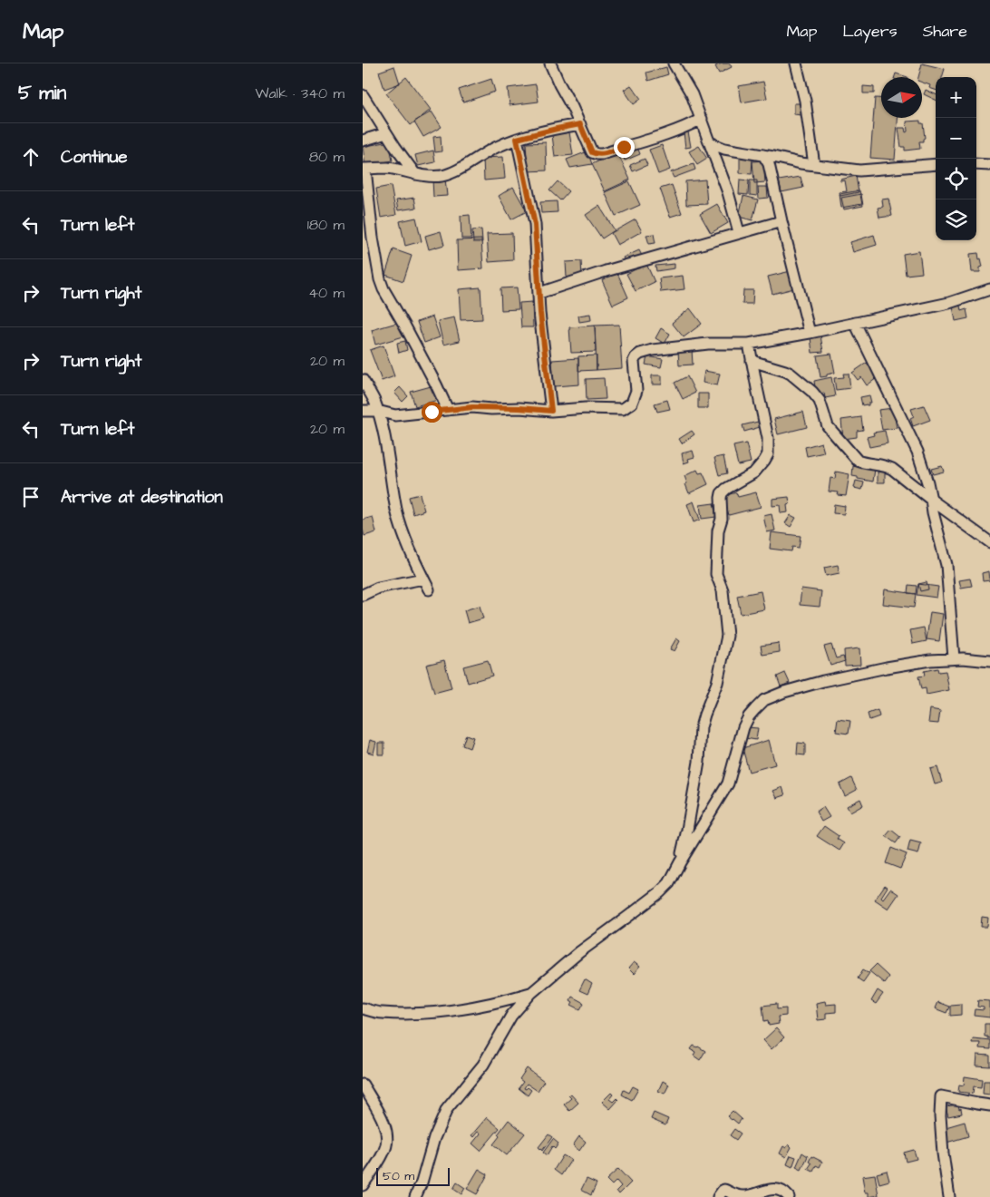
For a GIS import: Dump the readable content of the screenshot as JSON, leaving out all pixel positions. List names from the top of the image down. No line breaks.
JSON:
{"scale_bar":"50 m","north":"right","page":{"header":"Map","nav":["Map","Layers","Share"],"heading":["5 min","Walk · 340 m"],"map_buttons":["+","−"],"list":[["Continue","80 m"],["Turn left","180 m"],["Turn right","40 m"],["Turn right","20 m"],["Turn left","20 m"],"Arrive at destination"],"scale":"50 m"}}
